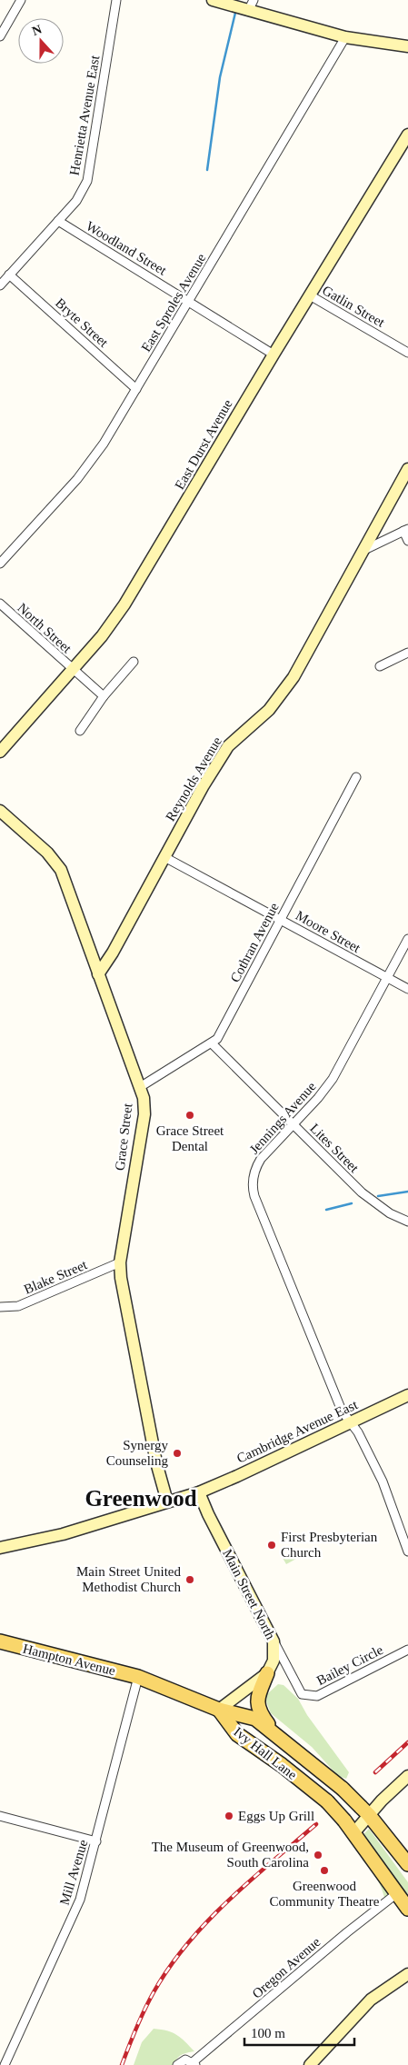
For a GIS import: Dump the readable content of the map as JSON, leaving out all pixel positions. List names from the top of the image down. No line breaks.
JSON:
{"streets":{"main road":["East Durst Avenue","Reynolds Avenue","Grace Street","Cambridge Avenue East","Main Street North","Hampton Avenue","Ivy Hall Lane"],"street":["Henrietta Avenue East","Woodland Street","East Sproles Avenue","Gatlin Street","Bryte Street","North Street","Moore Street","Cothran Avenue","Jennings Avenue","Lites Street","Blake Street","Bailey Circle","Mill Avenue","Oregon Avenue"]},"crossings":[["Henrietta Avenue East","Woodland Street"],["Henrietta Avenue East","Bryte Street"],["Woodland Street","East Sproles Avenue"],["Woodland Street","East Durst Avenue"],["East Sproles Avenue","Bryte Street"],["Gatlin Street","East Durst Avenue"],["East Durst Avenue","North Street"],["Reynolds Avenue","Moore Street"],["Reynolds Avenue","Grace Street"],["Moore Street","Cothran Avenue"],["Moore Street","Jennings Avenue"],["Cothran Avenue","Grace Street"],["Cothran Avenue","Lites Street"],["Jennings Avenue","Lites Street"],["Jennings Avenue","Cambridge Avenue East"],["Grace Street","Blake Street"],["Grace Street","Cambridge Avenue East"],["Cambridge Avenue East","Main Street North"],["Main Street North","Bailey Circle"],["Hampton Avenue","Ivy Hall Lane"],["Hampton Avenue","Mill Avenue"]],"districts":["Greenwood"],"places":["Grace Street Dental","Synergy Counseling","First Presbyterian Church","Main Street United Methodist Church","Eggs Up Grill","The Museum of Greenwood, South Carolina","Greenwood Community Theatre"],"scale_bar":"100 m","north":"top"}
